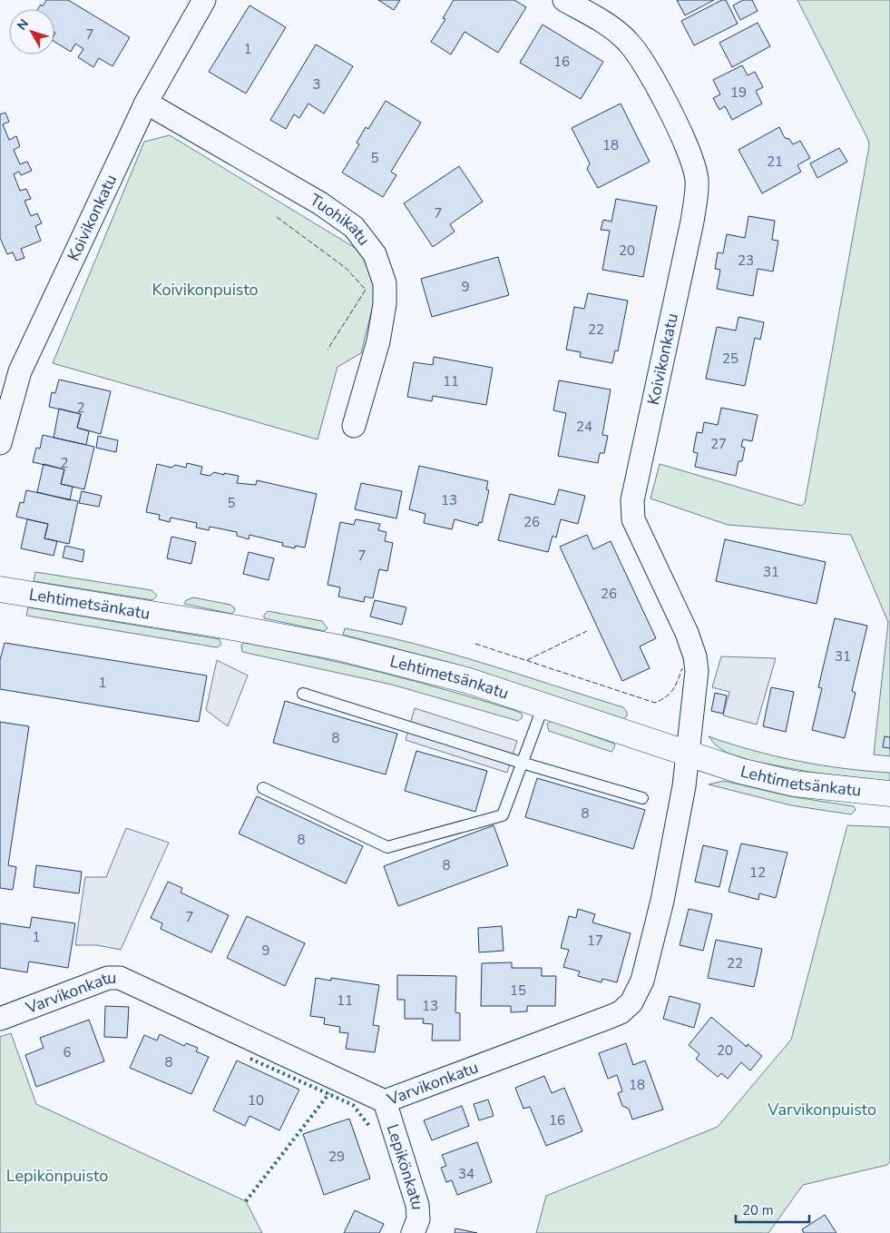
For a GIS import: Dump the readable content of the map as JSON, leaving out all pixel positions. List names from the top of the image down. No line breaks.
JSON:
{"streets":{"street":["Koivikonkatu","Tuohikatu","Lehtimetsänkatu","Varvikonkatu","Lepikönkatu"]},"crossings":[["Koivikonkatu","Tuohikatu"],["Koivikonkatu","Lehtimetsänkatu"],["Koivikonkatu","Varvikonkatu"],["Lehtimetsänkatu","Varvikonkatu"],["Varvikonkatu","Lepikönkatu"]],"parks":["Koivikonpuisto","Varvikonpuisto","Lepikönpuisto"],"house_numbers":["7","1","16","3","19","18","5","21","7","20","23","9","22","25","11","2","24","27","2","13","5","26","7","31","26","31","1","8","8","8","8","12","7","1","17","9","22","15","11","13","20","6","8","18","10","16","29","34"],"scale_bar":"20 m","north":"top left"}
